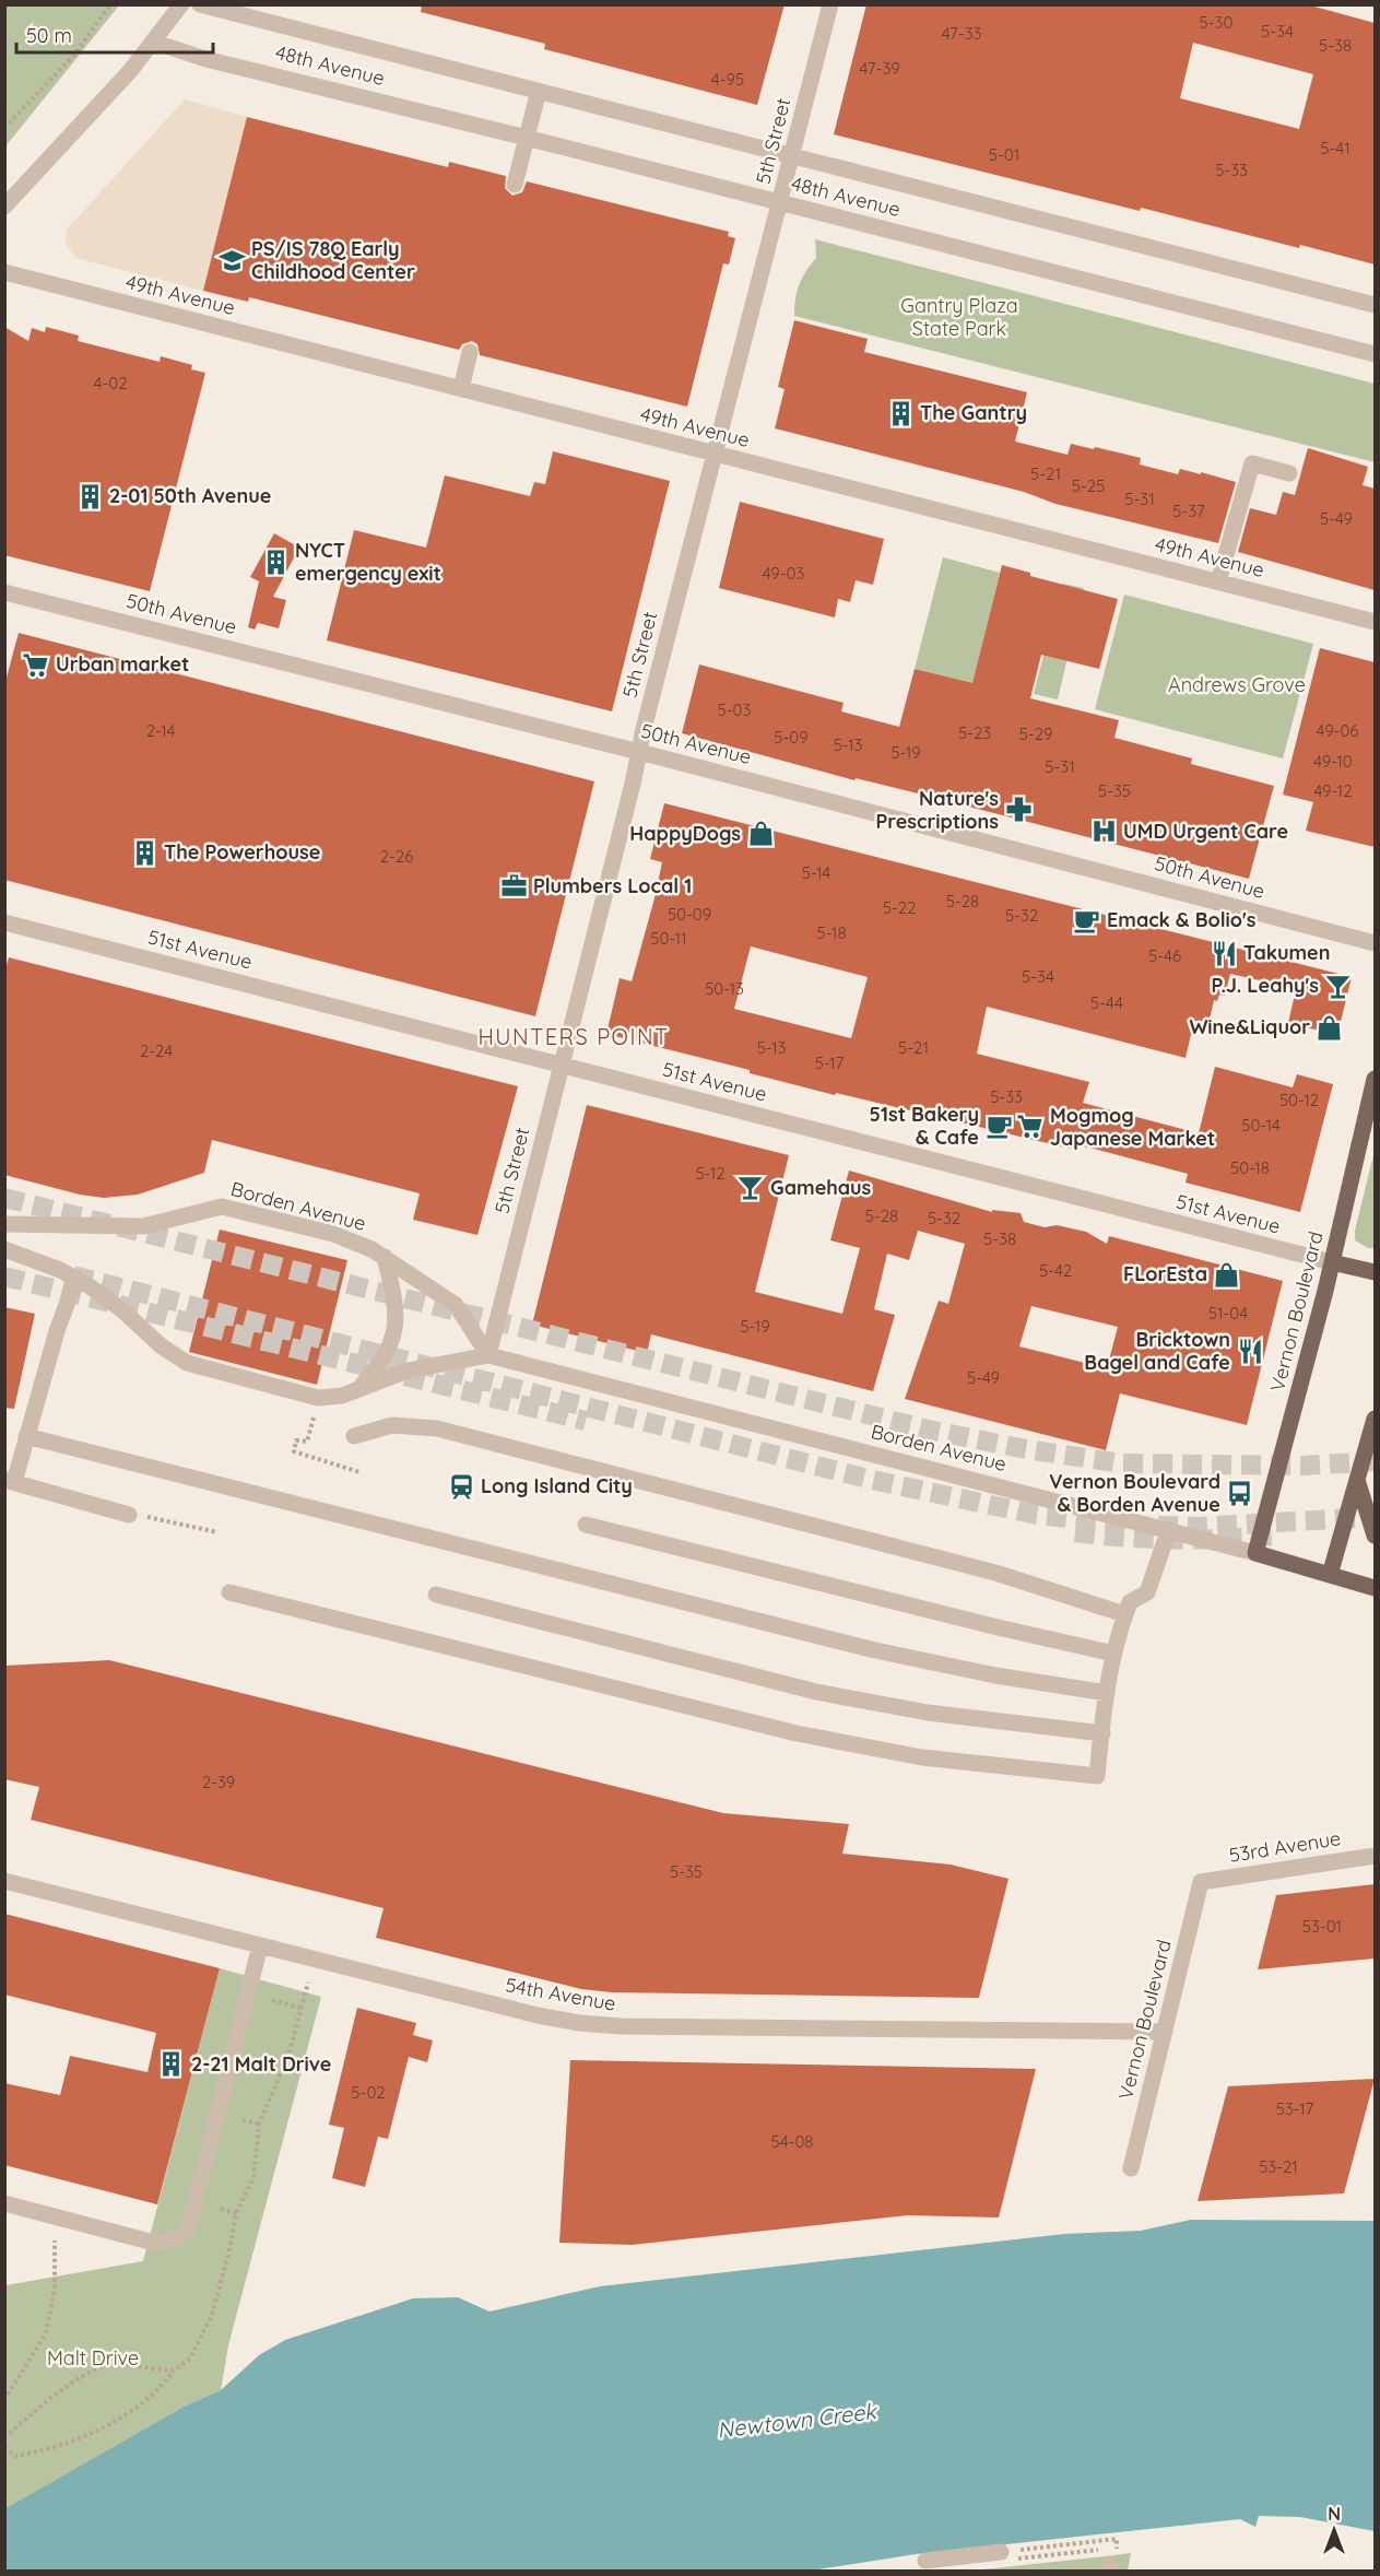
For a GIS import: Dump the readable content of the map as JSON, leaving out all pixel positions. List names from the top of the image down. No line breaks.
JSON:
{"streets":{"main road":["51st Avenue","Borden Avenue","Vernon Boulevard"],"street":["48th Avenue","5th Street","49th Avenue","50th Avenue","53rd Avenue","54th Avenue"]},"crossings":[["48th Avenue","5th Street"],["5th Street","49th Avenue"],["5th Street","50th Avenue"],["5th Street","51st Avenue"],["5th Street","Borden Avenue"],["51st Avenue","Vernon Boulevard"],["Borden Avenue","Vernon Boulevard"],["Vernon Boulevard","53rd Avenue"],["Vernon Boulevard","54th Avenue"]],"districts":["HUNTERS POINT"],"water":["Newtown Creek"],"parks":["Gantry Plaza State Park","Andrews Grove","Malt Drive"],"places":{"school or university":["PS/IS 78Q Early Childhood Center"],"building":["The Gantry","2-01 50th Avenue","NYCT emergency exit","The Powerhouse","2-21 Malt Drive"],"supermarket":["Urban market","Mogmog Japanese Market"],"pharmacy":["Nature's Prescriptions"],"hospital":["UMD Urgent Care"],"shop":["HappyDogs","Wine&Liquor","FLorEsta"],"office":["Plumbers Local 1"],"cafe":["Emack & Bolio's","51st Bakery & Cafe"],"restaurant":["Takumen","Bricktown Bagel and Cafe"],"bar":["P.J. Leahy's","Gamehaus"],"station":["Long Island City"],"bus stop":["Vernon Boulevard & Borden Avenue"]},"house_numbers":["5-30","5-34","47-33","5-38","47-39","4-95","5-41","5-01","5-33","4-02","5-21","5-25","5-31","5-37","5-49","49-03","5-03","2-14","49-06","5-23","5-29","5-09","5-13","5-19","49-10","5-31","5-35","49-12","2-26","5-14","5-28","5-22","50-09","5-32","5-18","50-11","5-46","5-34","50-13","5-44","5-13","5-21","2-24","5-17","5-33","50-12","50-14","50-18","5-12","5-28","5-32","5-38","5-42","51-04","5-19","5-49","2-39","5-35","53-01","5-02","53-17","54-08","53-21"],"scale_bar":"50 m","north":"top"}
